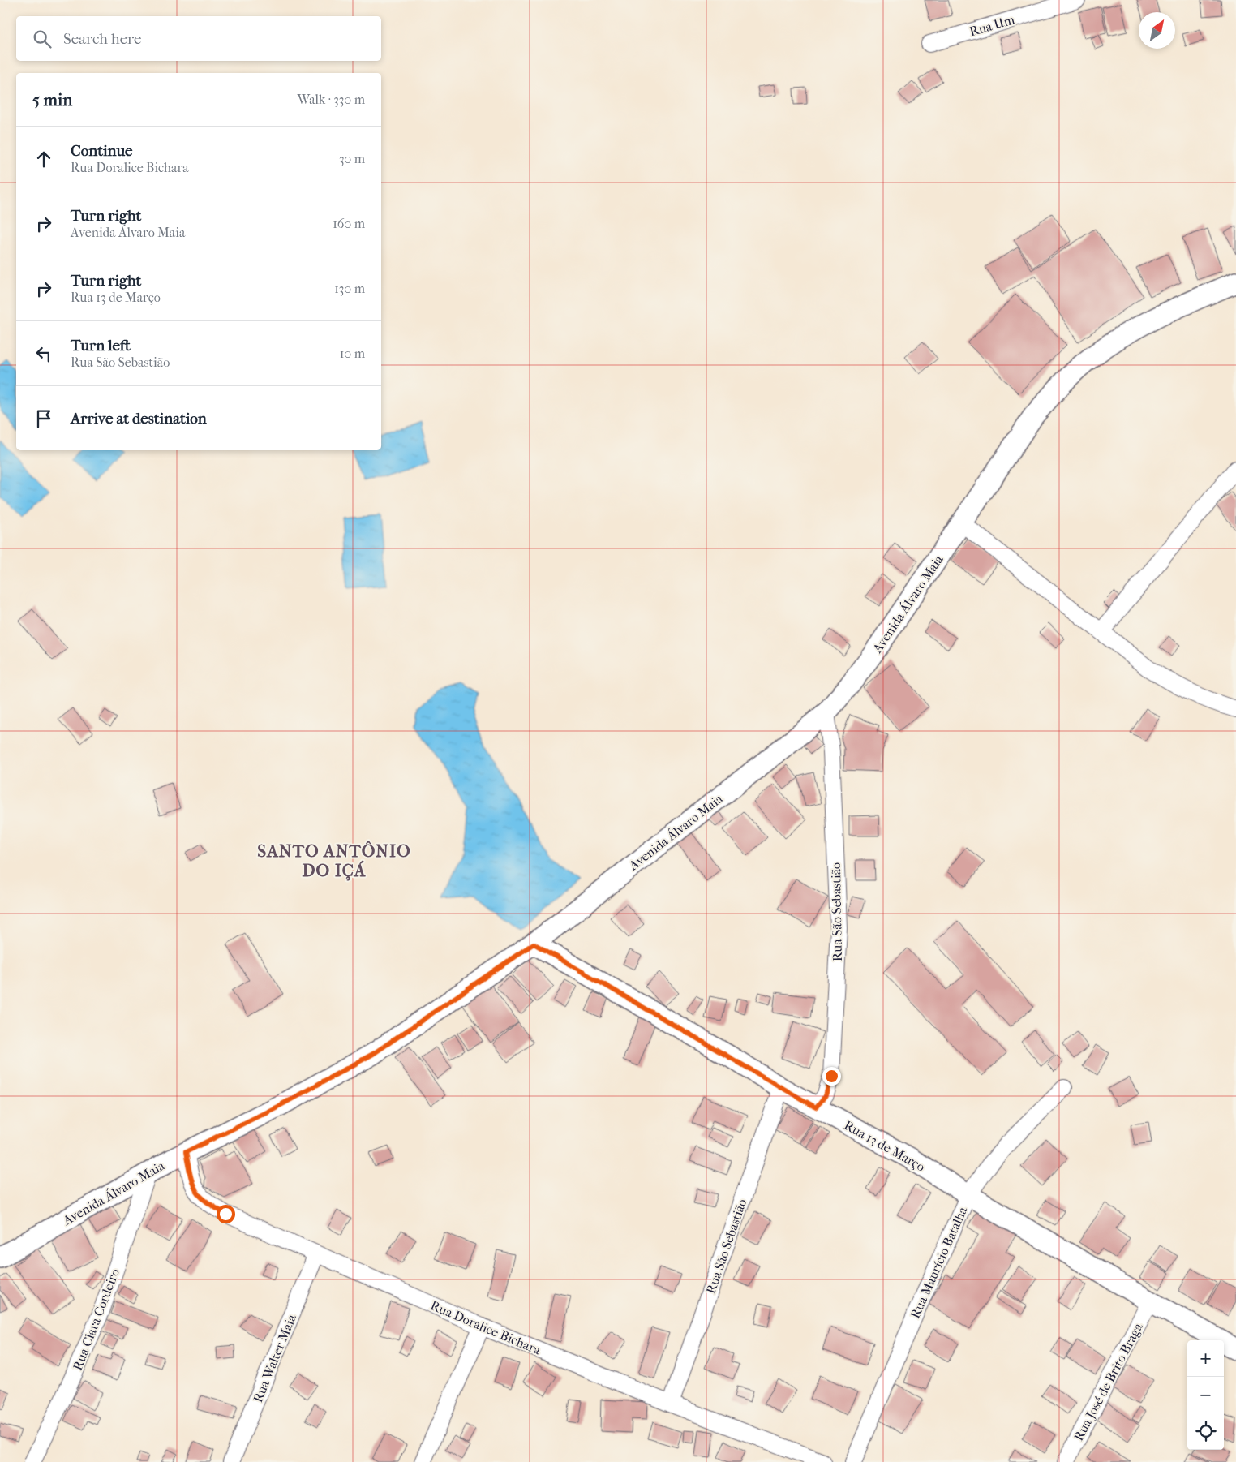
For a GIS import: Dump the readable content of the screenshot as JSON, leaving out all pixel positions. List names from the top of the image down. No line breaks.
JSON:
{"streets":{"street":["Rua Um","Avenida Álvaro Maia","Rua São Sebastião","Rua 13 de Março","Rua Maurício Batalha","Rua Clara Cordeiro","Rua Doralice Bichara","Rua Walter Maia","Rua José de Brito Braga"]},"crossings":[["Avenida Álvaro Maia","Rua São Sebastião"],["Avenida Álvaro Maia","Rua 13 de Março"],["Avenida Álvaro Maia","Rua Clara Cordeiro"],["Avenida Álvaro Maia","Rua Doralice Bichara"],["Rua São Sebastião","Rua 13 de Março"],["Rua São Sebastião","Rua Doralice Bichara"],["Rua 13 de Março","Rua Maurício Batalha"],["Rua 13 de Março","Rua José de Brito Braga"],["Rua Doralice Bichara","Rua Walter Maia"]],"districts":["SANTO ANTÔNIO DO IÇÁ"],"north":"top right","page":{"search":"Search here","heading":["5 min","Walk · 330 m"],"list":[["Continue","Rua Doralice Bichara","30 m"],["Turn right","Avenida Álvaro Maia","160 m"],["Turn right","Rua 13 de Março","130 m"],["Turn left","Rua São Sebastião","10 m"],"Arrive at destination"],"map_buttons":["+","−"]}}
